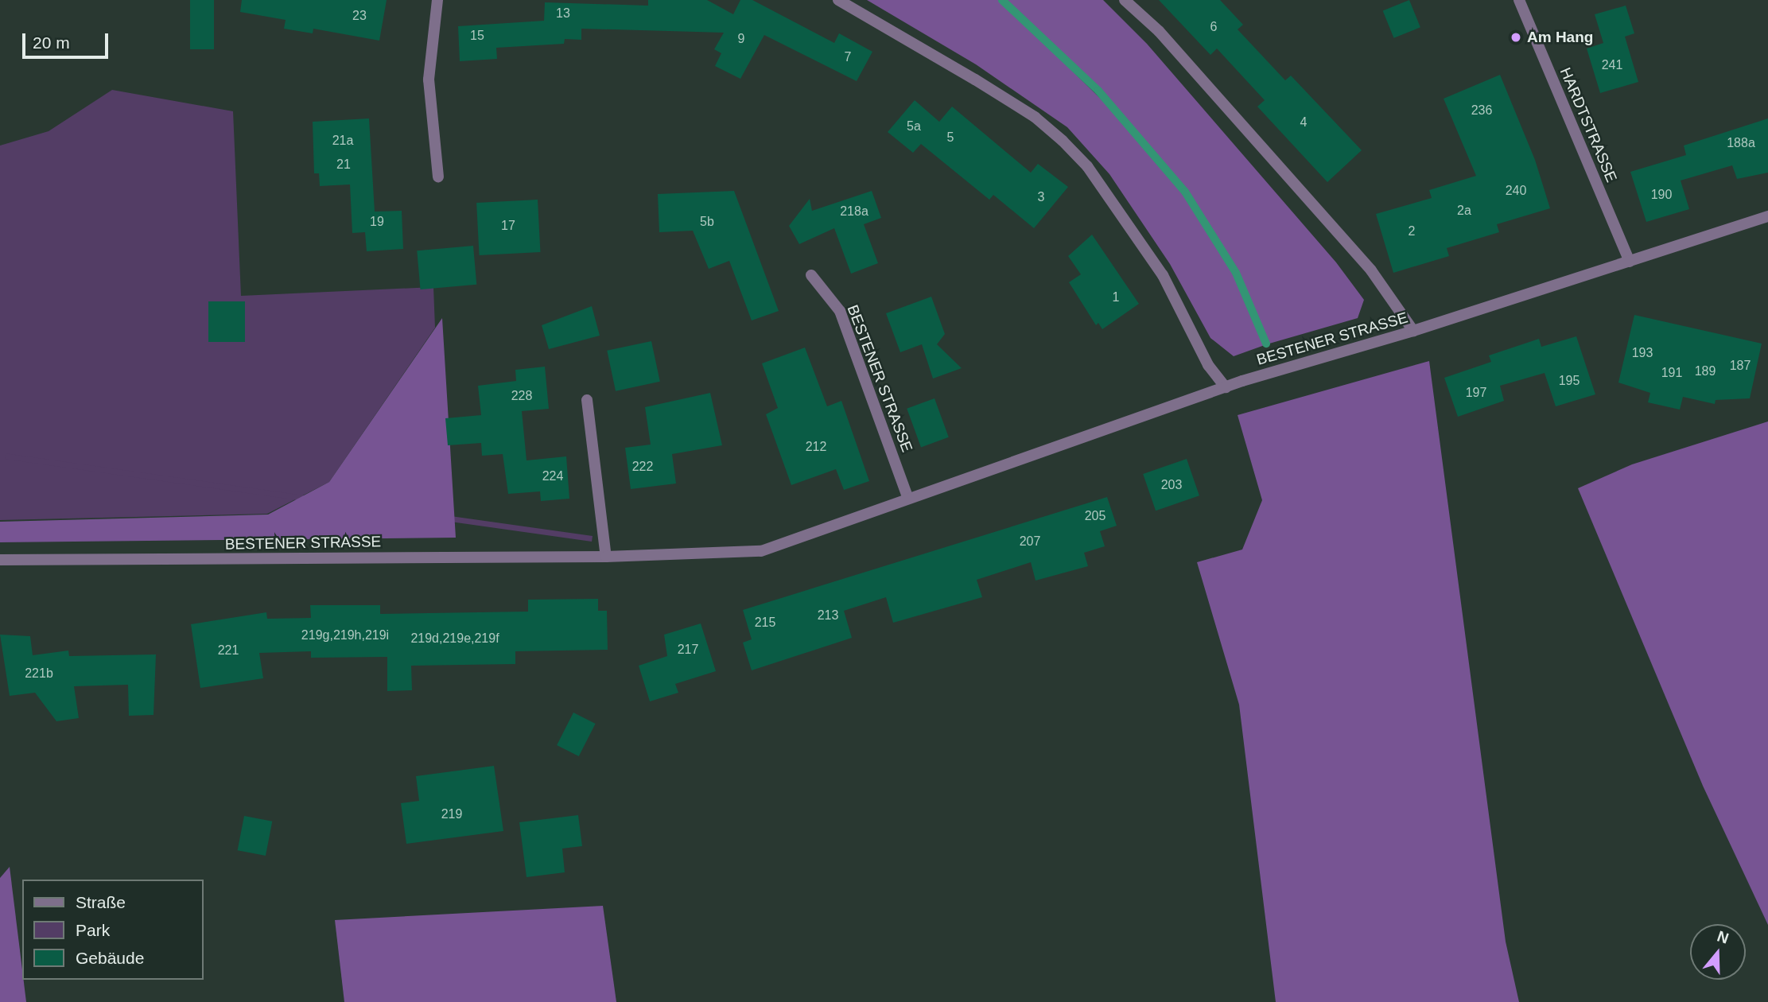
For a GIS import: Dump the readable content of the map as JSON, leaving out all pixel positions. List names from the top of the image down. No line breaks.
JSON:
{"streets":{"street":["HARDTSTRASSE","BESTENER STRASSE"]},"crossings":[["HARDTSTRASSE","BESTENER STRASSE"]],"places":["Am Hang"],"house_numbers":["13","23","6","15","9","7","241","236","4","5a","5","21a","188a","21","240","190","3","2a","218a","19","5b","17","2","1","193","187","189","191","195","197","228","212","222","224","203","205","207","213","215","219g,219h,219i","219d,219e,219f","217","221","221b","219"],"legend":["Straße","Park","Gebäude"],"scale_bar":"20 m","north":"top"}
